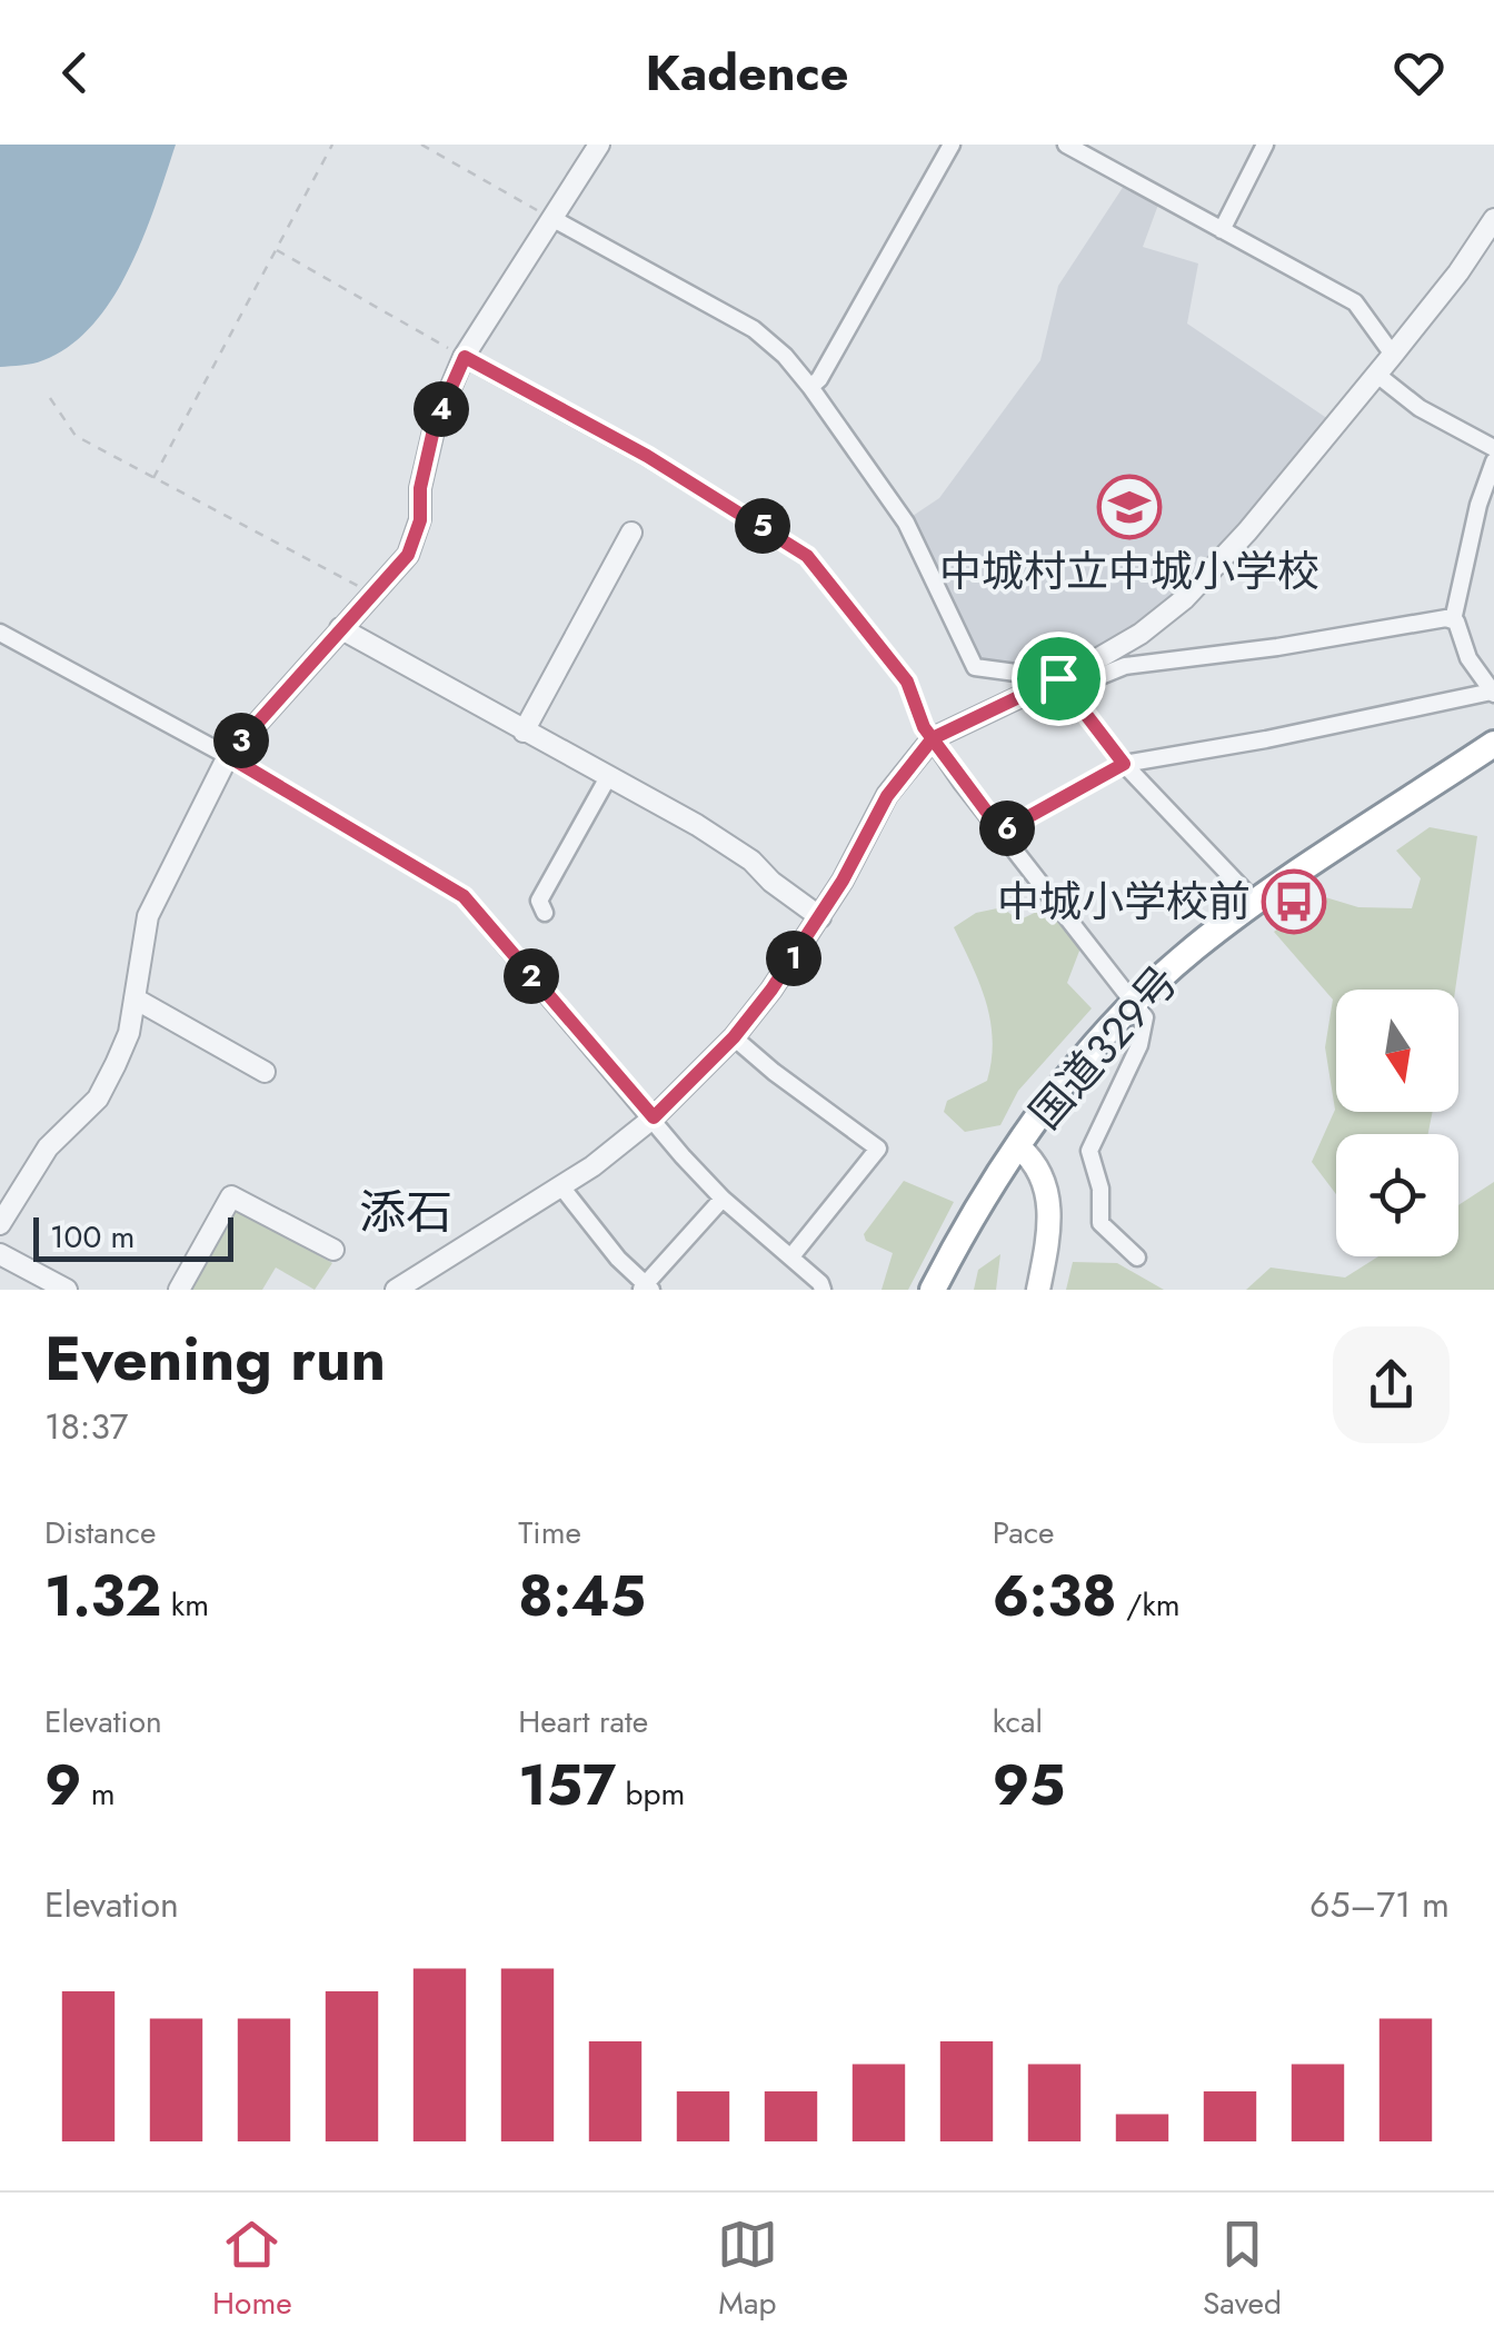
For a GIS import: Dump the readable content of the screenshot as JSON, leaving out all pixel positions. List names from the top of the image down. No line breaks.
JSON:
{"streets":{"highway":["国道329号"]},"districts":["添石"],"places":{"school or university":["中城村立中城小学校"],"bus stop":["中城小学校前"]},"scale_bar":"100 m","north":"bottom","page":{"header":"Kadence","pins":["4","5","3","6","1","2"],"scale":"100 m","heading":["Evening run","18:37"],"stats":[["Distance","1.32 km"],["Time","8:45"],["Pace","6:38 /km"],["Elevation","9 m"],["Heart rate","157 bpm"],["kcal","95"]],"chart":["Elevation","65–71 m"],"tabs":["Home","Map","Saved"]}}
